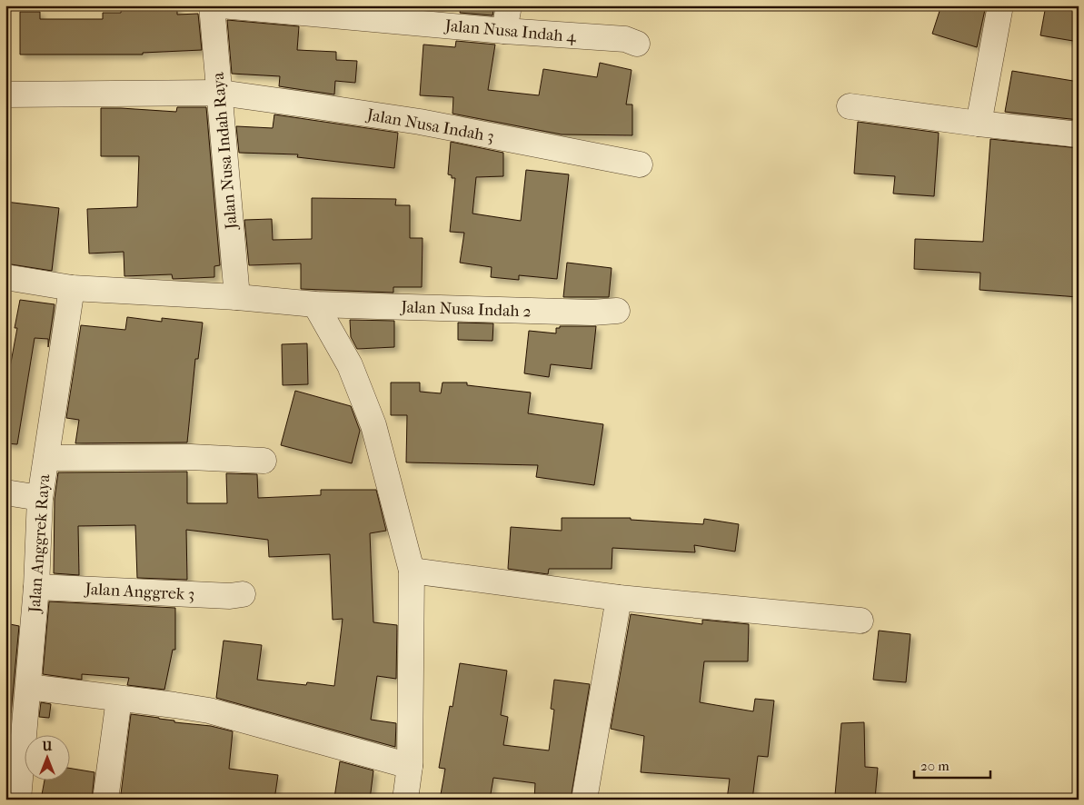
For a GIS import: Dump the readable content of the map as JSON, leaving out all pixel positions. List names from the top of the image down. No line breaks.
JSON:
{"streets":{"street":["Jalan Nusa Indah 4","Jalan Nusa Indah 3","Jalan Nusa Indah Raya","Jalan Nusa Indah 2","Jalan Anggrek Raya","Jalan Anggrek 3"]},"crossings":[["Jalan Nusa Indah 3","Jalan Nusa Indah Raya"],["Jalan Nusa Indah Raya","Jalan Nusa Indah 2"],["Jalan Nusa Indah 2","Jalan Anggrek Raya"],["Jalan Anggrek Raya","Jalan Anggrek 3"]],"scale_bar":"20 m","north":"top"}
